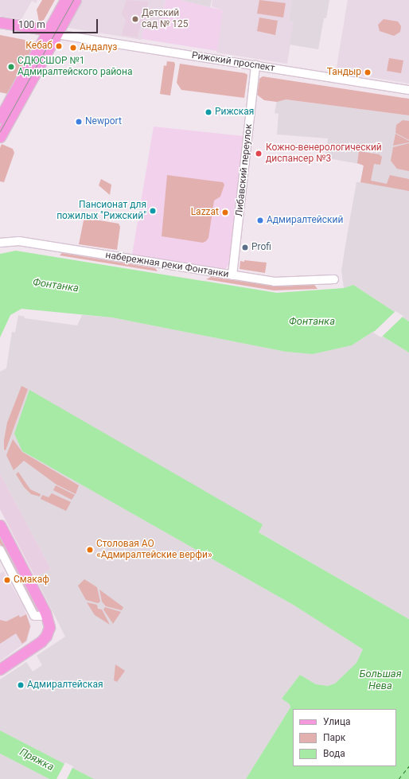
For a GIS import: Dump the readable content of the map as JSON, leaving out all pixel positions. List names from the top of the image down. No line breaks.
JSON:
{"streets":{"main road":["Рижский проспект"],"street":["Либавский переулок","набережная реки Фонтанки"]},"crossings":[["Рижский проспект","Либавский переулок"],["Либавский переулок","набережная реки Фонтанки"]],"water":["Фонтанка","Большая Нева","Пряжка"],"places":["Детский сад № 125","Кебаб","Андалуз","СДЮСШОР №1 Адмиралтейского района","Тандыр","Рижская","Newport","Кожно-венерологический диспансер №3","Пансионат для пожилых \"Рижский\"","Lazzat","Адмиралтейский","Profi","Столовая АО «Адмиралтейские верфи»","Смакаф","Адмиралтейская"],"legend":["Улица","Парк","Вода"],"scale_bar":"100 m"}
